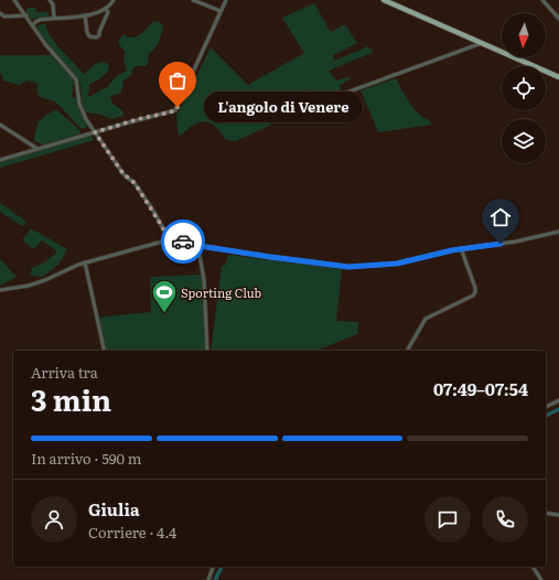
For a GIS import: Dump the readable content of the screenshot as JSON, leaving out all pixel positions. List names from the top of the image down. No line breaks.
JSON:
{"places":{"other":["L'angolo di Venere"],"sports":["Sporting Club"]},"north":"bottom","page":{"bubble":"L'angolo di Venere","heading":["3 min","Arriva tra","07:49–07:54"],"panel":["Giulia","Corriere · 4.4"],"bar":"In arrivo · 590 m"}}
